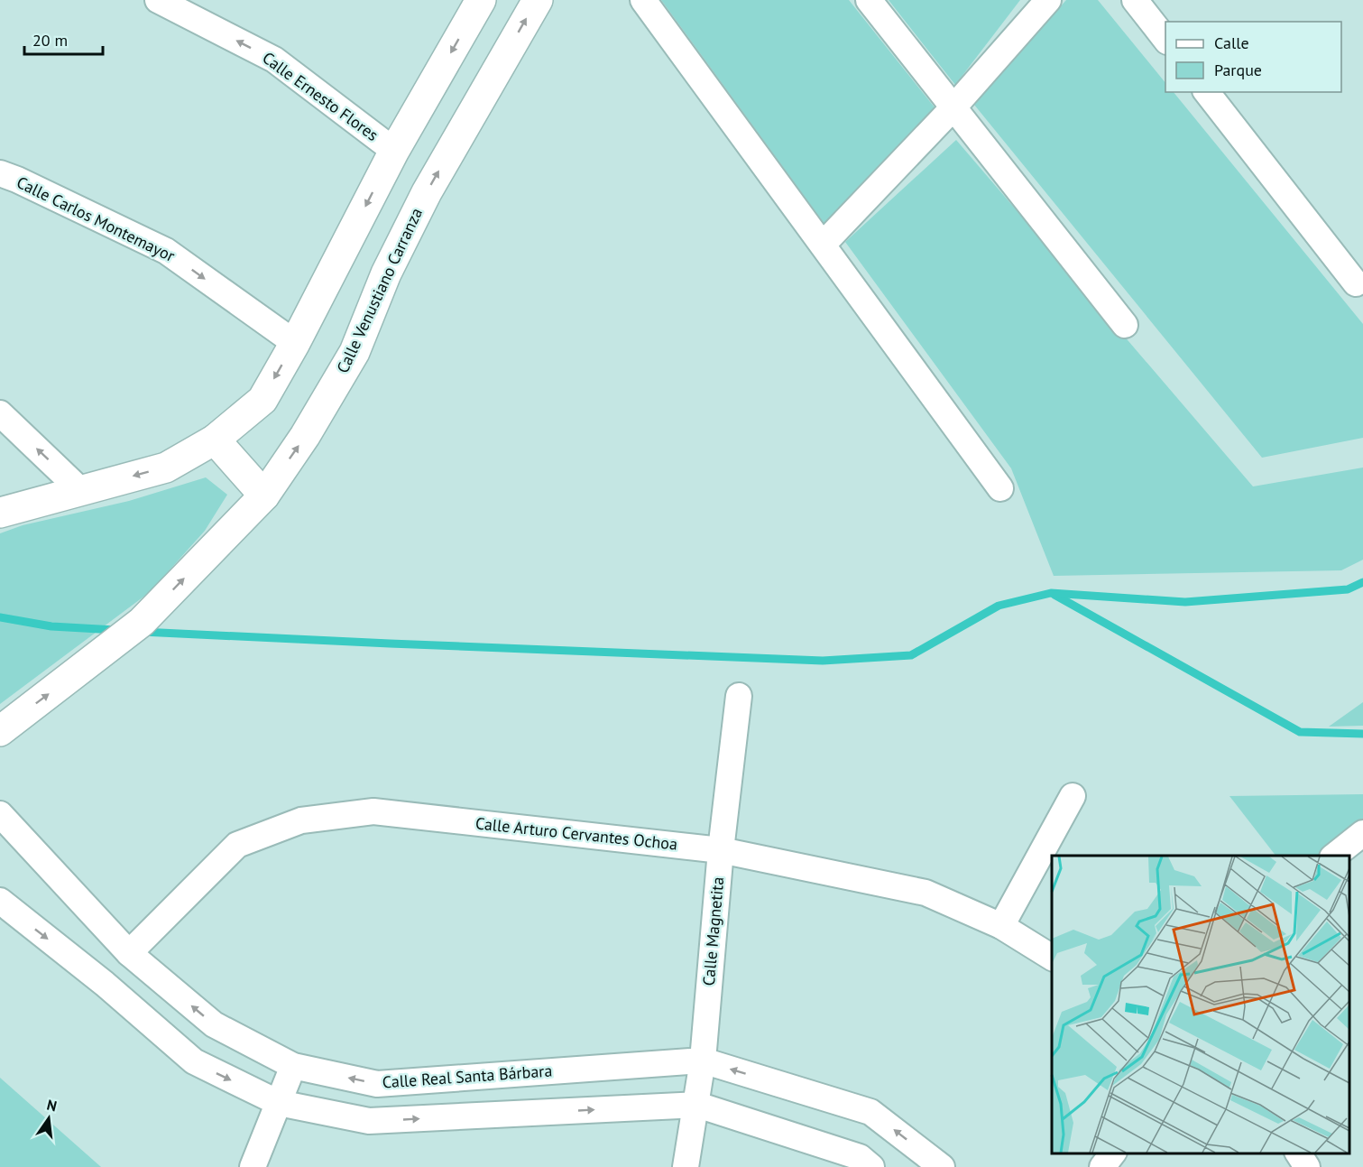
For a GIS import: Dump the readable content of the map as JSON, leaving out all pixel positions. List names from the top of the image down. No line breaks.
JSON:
{"streets":{"street":["Calle Ernesto Flores","Calle Carlos Montemayor","Calle Venustiano Carranza","Calle Arturo Cervantes Ochoa","Calle Magnetita","Calle Real Santa Bárbara"]},"crossings":[["Calle Arturo Cervantes Ochoa","Calle Magnetita"],["Calle Arturo Cervantes Ochoa","Calle Real Santa Bárbara"],["Calle Magnetita","Calle Real Santa Bárbara"]],"one_way":["Calle Ernesto Flores","Calle Carlos Montemayor"],"legend":["Calle","Parque"],"scale_bar":"20 m","north":"top"}
